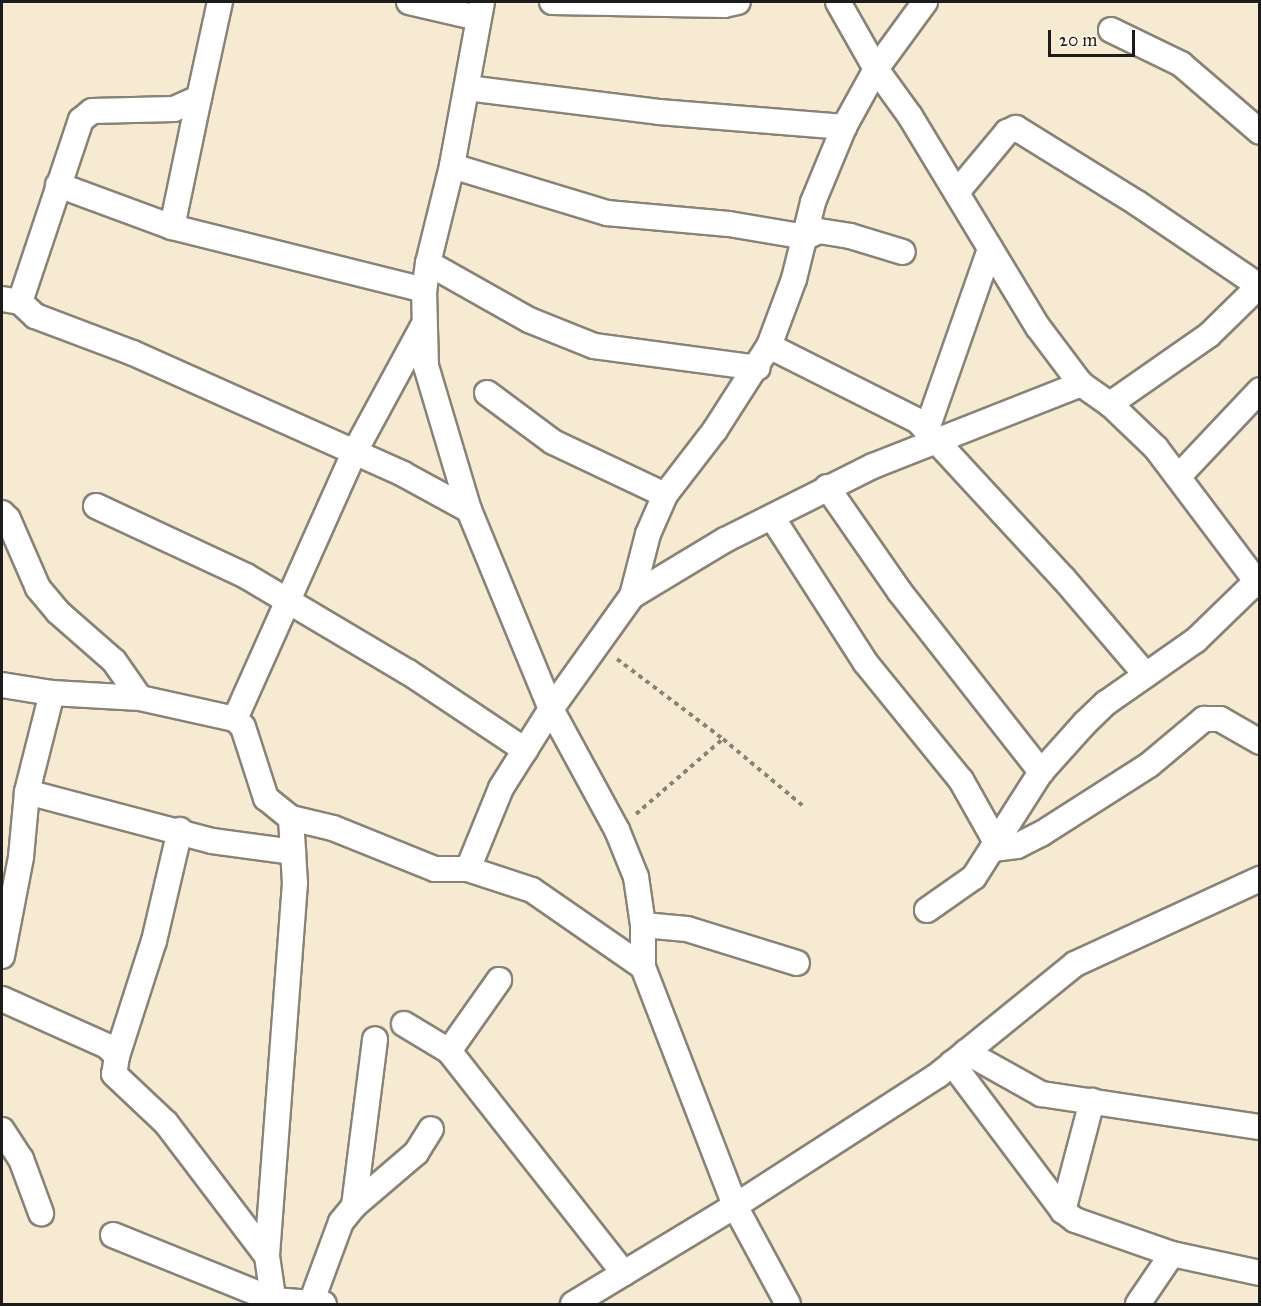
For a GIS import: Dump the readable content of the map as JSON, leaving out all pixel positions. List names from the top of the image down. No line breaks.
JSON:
{"scale_bar":"20 m"}
